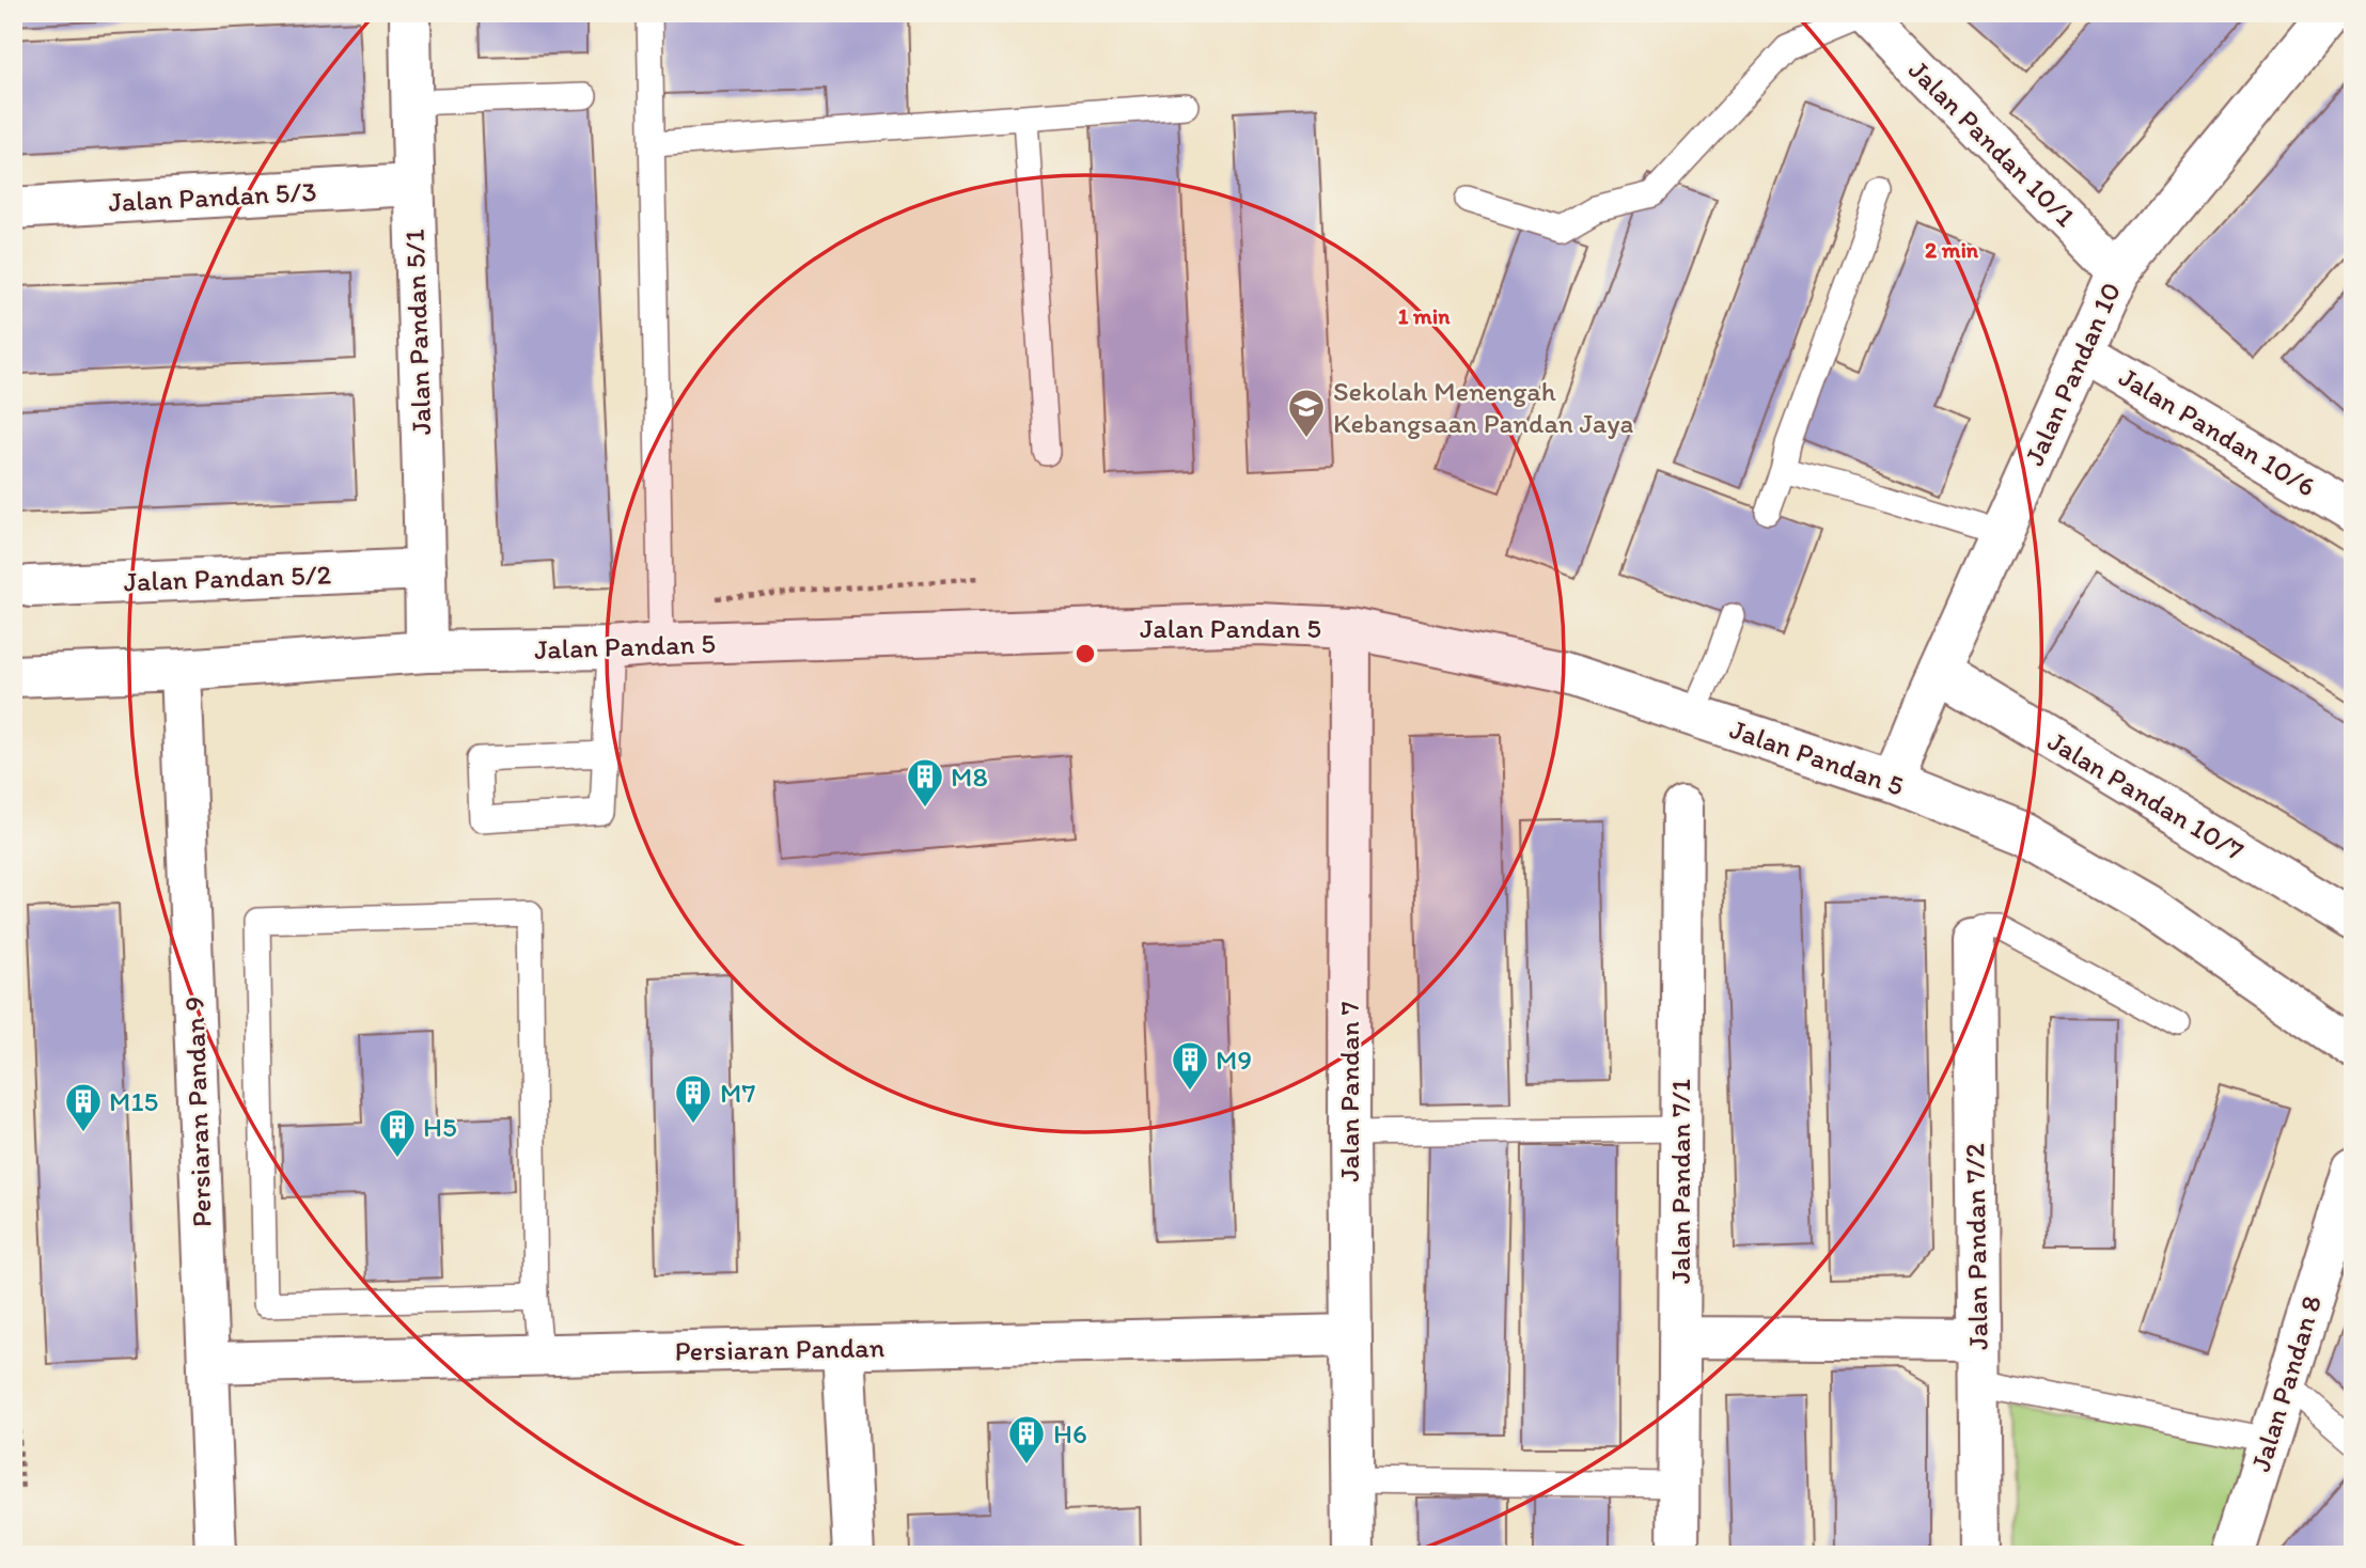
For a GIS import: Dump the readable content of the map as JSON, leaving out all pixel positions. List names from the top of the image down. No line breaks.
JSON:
{"streets":{"street":["Jalan Pandan 10/1","Jalan Pandan 5/3","Jalan Pandan 5/1","Jalan Pandan 10","Jalan Pandan 10/6","Jalan Pandan 5/2","Jalan Pandan 5","Jalan Pandan 10/7","Jalan Pandan 7","Persiaran Pandan 9","Jalan Pandan 7/1","Jalan Pandan 7/2","Persiaran Pandan","Jalan Pandan 8"]},"crossings":[["Jalan Pandan 10/1","Jalan Pandan 10"],["Jalan Pandan 5/3","Jalan Pandan 5/1"],["Jalan Pandan 5/1","Jalan Pandan 5/2"],["Jalan Pandan 5/1","Jalan Pandan 5"],["Jalan Pandan 10","Jalan Pandan 10/6"],["Jalan Pandan 10","Jalan Pandan 5"],["Jalan Pandan 10","Jalan Pandan 10/7"],["Jalan Pandan 5","Jalan Pandan 7"],["Jalan Pandan 5","Persiaran Pandan 9"],["Jalan Pandan 7","Persiaran Pandan"],["Persiaran Pandan 9","Persiaran Pandan"]],"places":{"school or university":["Sekolah Menengah Kebangsaan Pandan Jaya"],"building":["M8","M9","M7","M15","H5","H6"]},"rings":["2 min","1 min"]}
